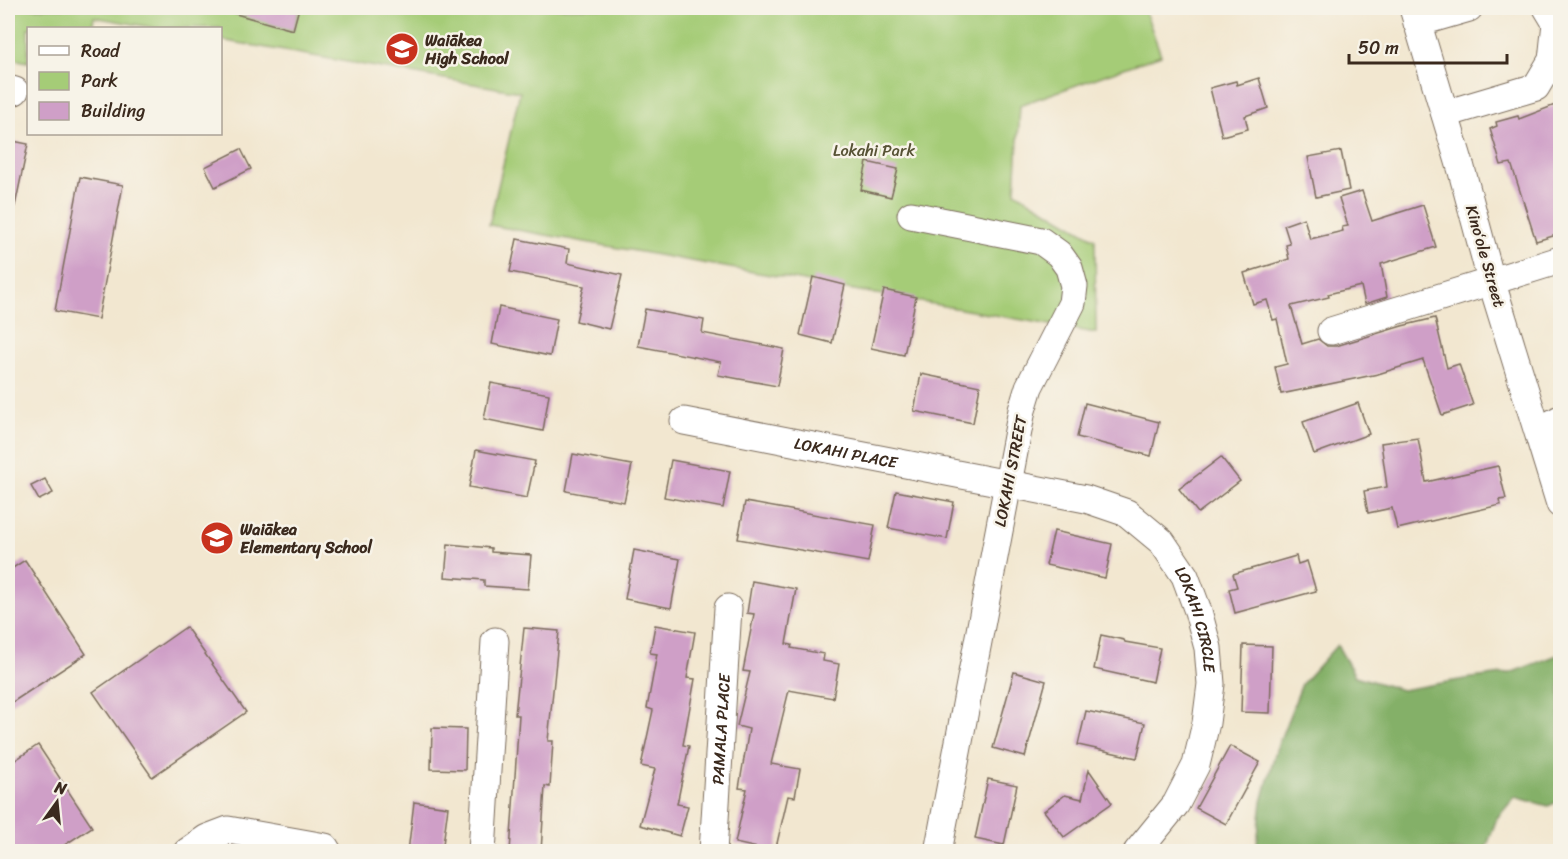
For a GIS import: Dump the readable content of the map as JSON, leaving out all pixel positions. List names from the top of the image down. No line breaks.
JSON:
{"streets":{"street":["Kinoʻole Street","LOKAHI PLACE","LOKAHI STREET","LOKAHI CIRCLE","PAMALA PLACE"]},"crossings":[["LOKAHI PLACE","LOKAHI STREET"],["LOKAHI PLACE","LOKAHI CIRCLE"],["LOKAHI STREET","LOKAHI CIRCLE"]],"parks":["Lokahi Park"],"places":{"school or university":["Waiākea High School","Waiākea Elementary School"]},"legend":["Road","Park","Building"],"scale_bar":"50 m","north":"top"}
